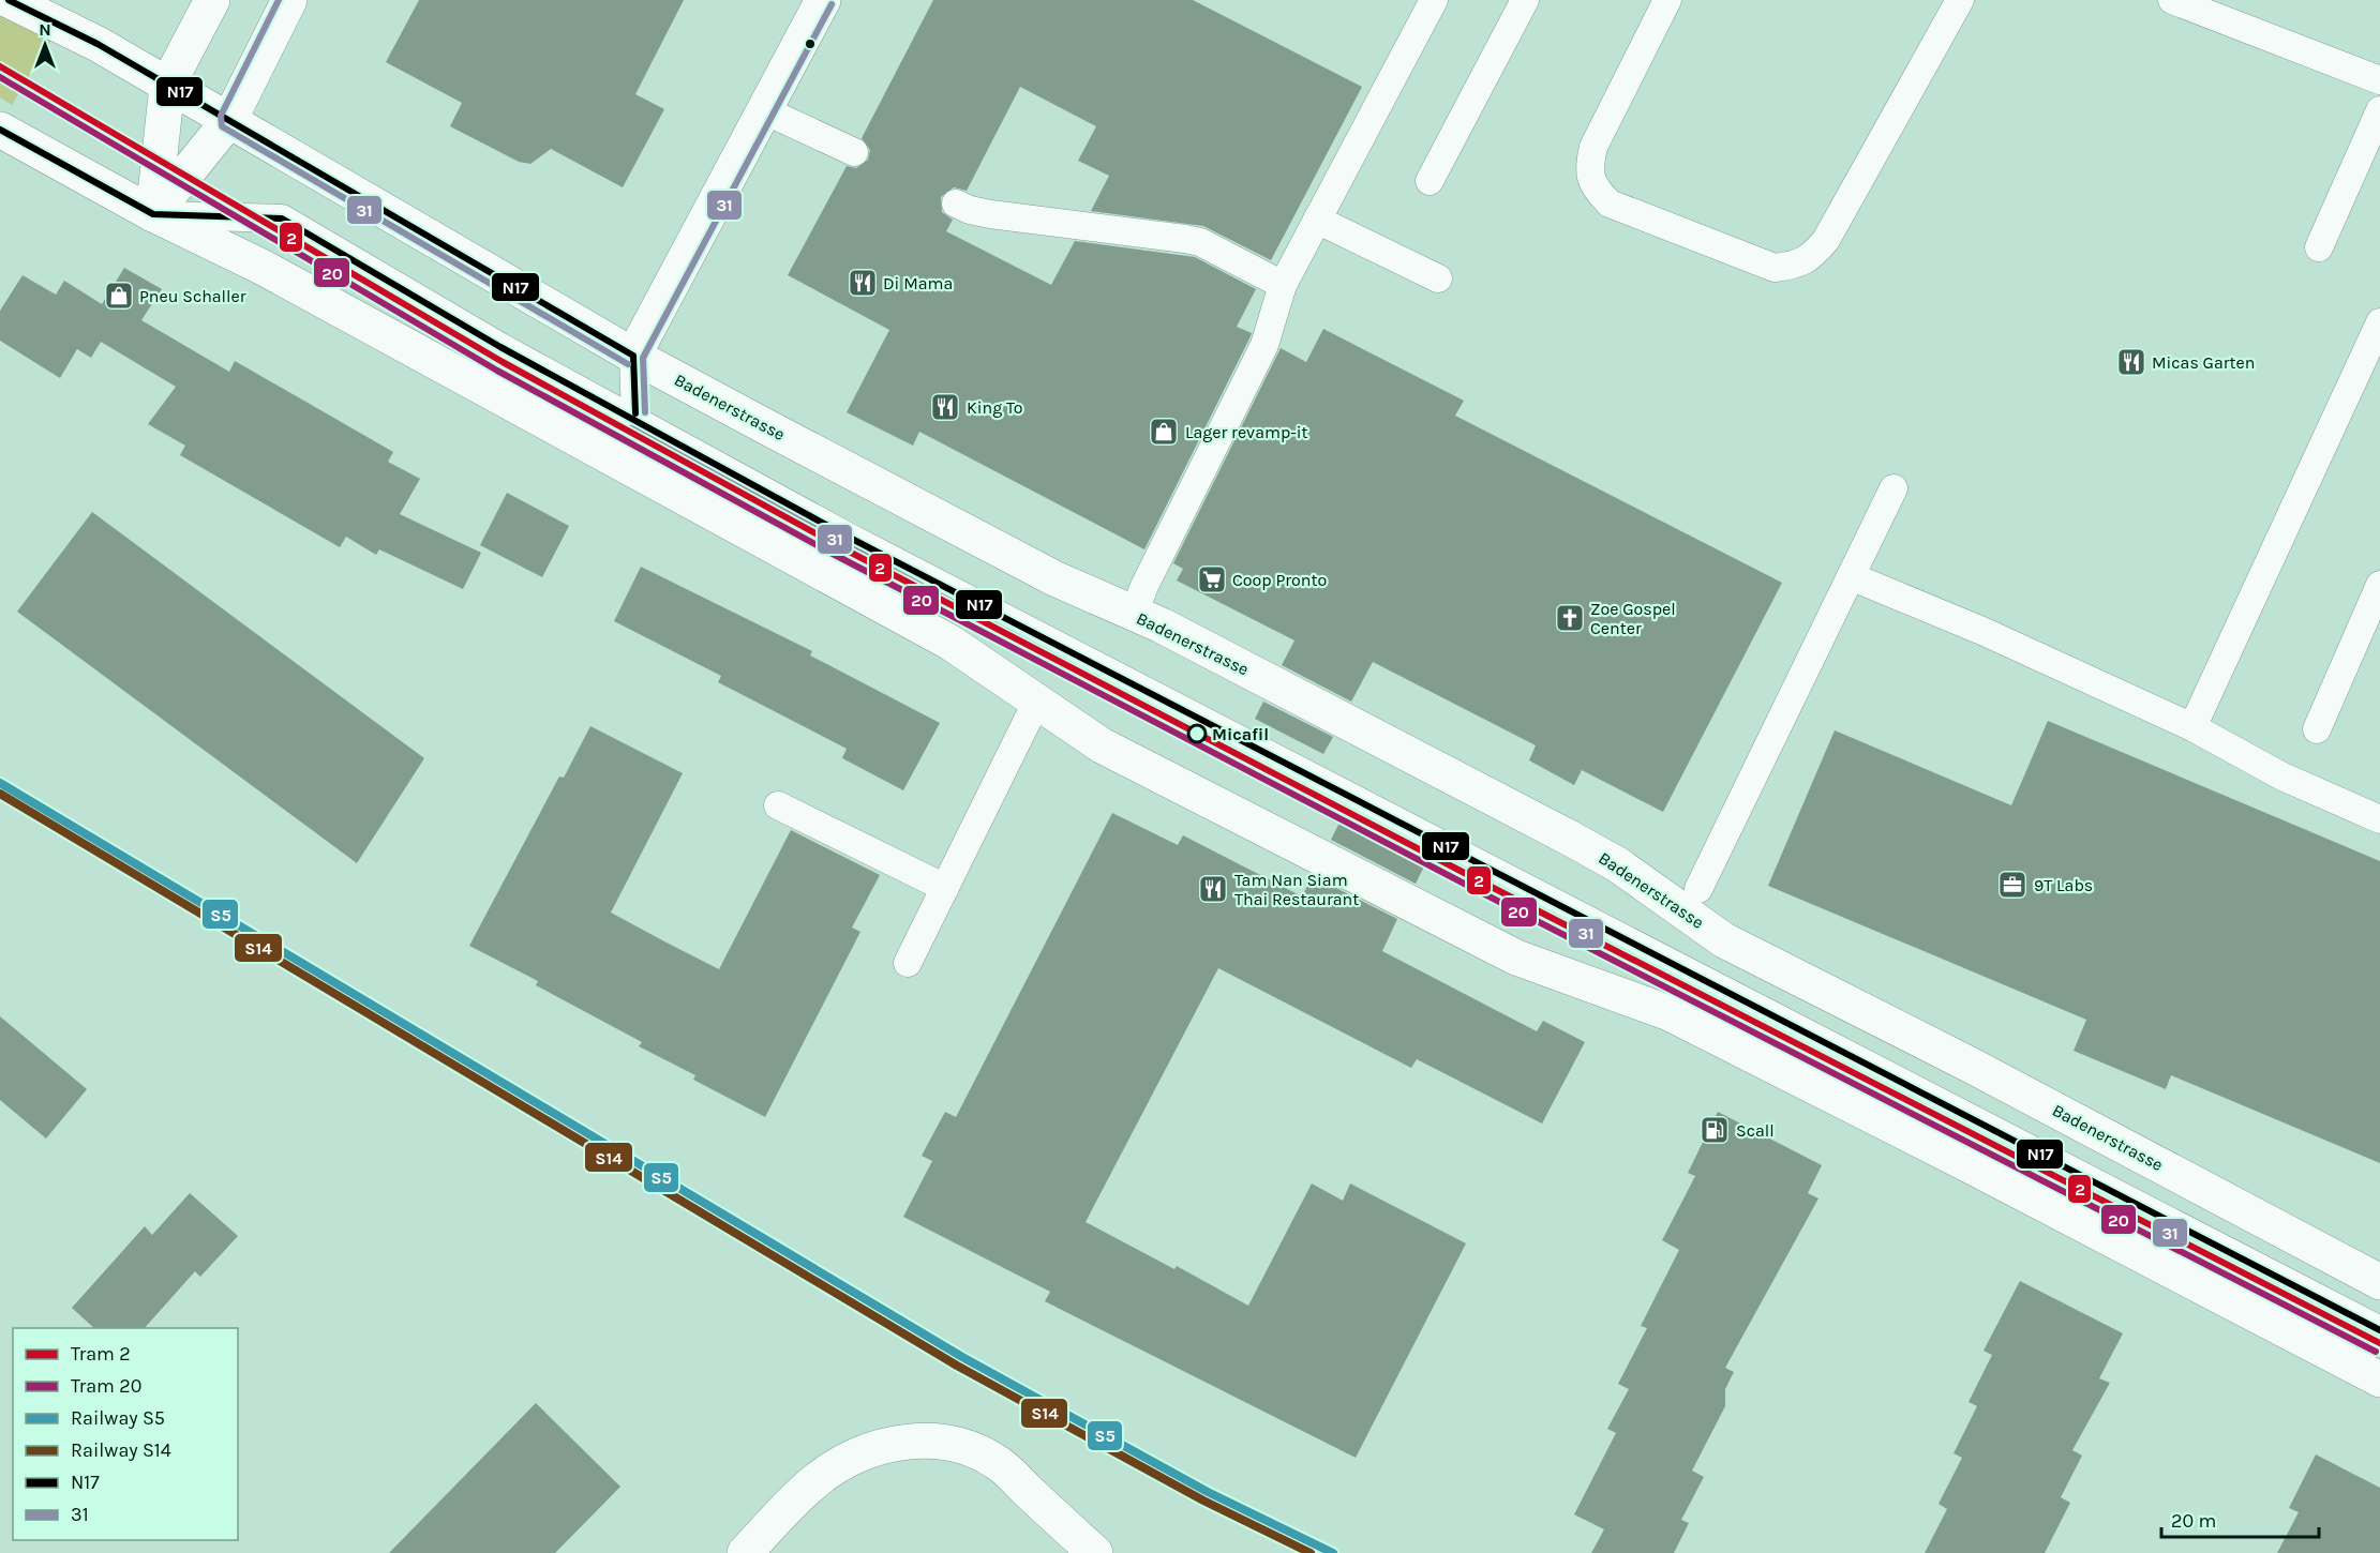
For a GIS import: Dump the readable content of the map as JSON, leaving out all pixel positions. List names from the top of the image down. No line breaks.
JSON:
{"streets":{"street":["Badenerstrasse"]},"places":{"restaurant":["Di Mama","Micas Garten","King To","Tam Nan Siam Thai Restaurant"],"shop":["Pneu Schaller","Lager revamp-it"],"supermarket":["Coop Pronto"],"church":["Zoe Gospel Center"],"other":["Micafil"],"office":["9T Labs"],"fuel station":["Scall"]},"lines":["transit line N17","transit line 31","tram line 2","tram line 20","rail line S5","rail line S14"],"legend":["Tram 2","Tram 20","Railway S5","Railway S14","N17","31"],"scale_bar":"20 m","north":"top"}
